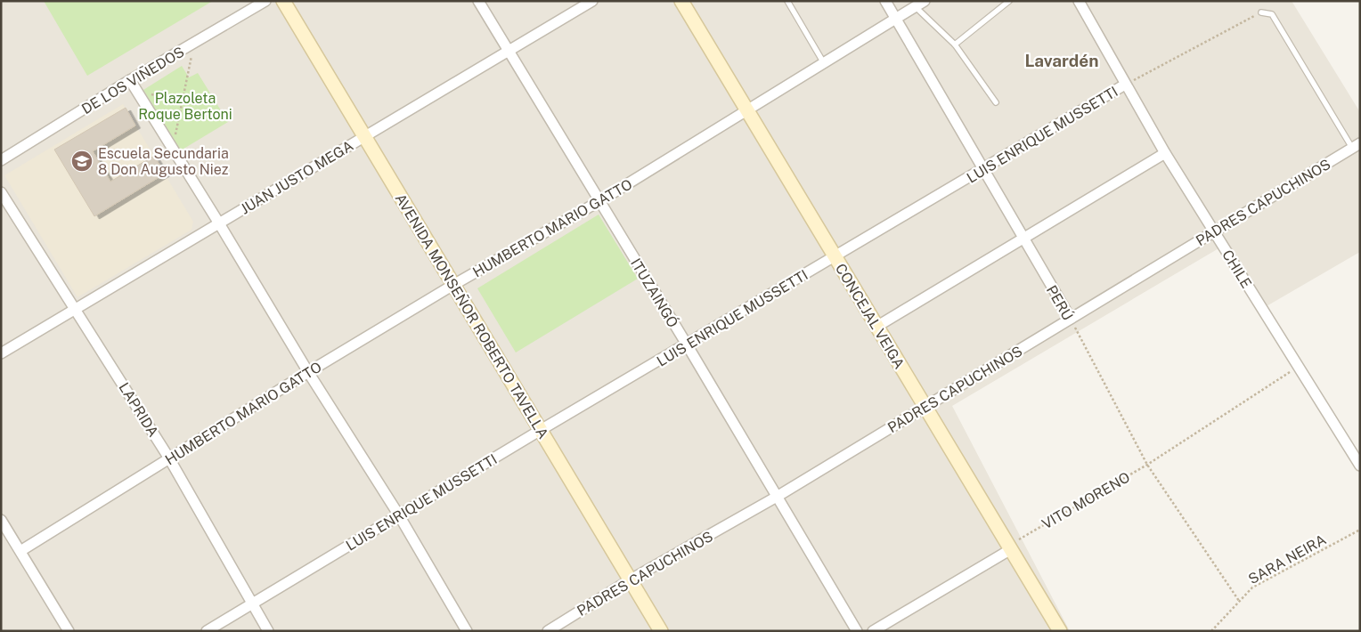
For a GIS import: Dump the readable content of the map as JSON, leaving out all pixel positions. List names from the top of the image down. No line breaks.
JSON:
{"streets":{"main road":["AVENIDA MONSEÑOR ROBERTO TAVELLA","CONCEJAL VEIGA"],"street":["DE LOS VIÑEDOS","LUIS ENRIQUE MUSSETTI","JUAN JUSTO MEGA","PADRES CAPUCHINOS","HUMBERTO MARIO GATTO","CHILE","ITUZAINGÓ","PERÚ","LAPRIDA"],"path":["VITO MORENO","SARA NEIRA"]},"crossings":[["LUIS ENRIQUE MUSSETTI","CHILE"],["LUIS ENRIQUE MUSSETTI","ITUZAINGÓ"],["LUIS ENRIQUE MUSSETTI","PERÚ"],["LUIS ENRIQUE MUSSETTI","AVENIDA MONSEÑOR ROBERTO TAVELLA"],["LUIS ENRIQUE MUSSETTI","CONCEJAL VEIGA"],["LUIS ENRIQUE MUSSETTI","LAPRIDA"],["JUAN JUSTO MEGA","ITUZAINGÓ"],["JUAN JUSTO MEGA","AVENIDA MONSEÑOR ROBERTO TAVELLA"],["JUAN JUSTO MEGA","LAPRIDA"],["PADRES CAPUCHINOS","CHILE"],["PADRES CAPUCHINOS","ITUZAINGÓ"],["PADRES CAPUCHINOS","PERÚ"],["PADRES CAPUCHINOS","AVENIDA MONSEÑOR ROBERTO TAVELLA"],["PADRES CAPUCHINOS","CONCEJAL VEIGA"],["HUMBERTO MARIO GATTO","ITUZAINGÓ"],["HUMBERTO MARIO GATTO","PERÚ"],["HUMBERTO MARIO GATTO","AVENIDA MONSEÑOR ROBERTO TAVELLA"],["HUMBERTO MARIO GATTO","CONCEJAL VEIGA"],["HUMBERTO MARIO GATTO","LAPRIDA"],["CHILE","VITO MORENO"],["PERÚ","VITO MORENO"],["PERÚ","SARA NEIRA"],["CONCEJAL VEIGA","VITO MORENO"]],"districts":["Lavardén"],"parks":["Plazoleta Roque Bertoni"],"places":{"school or university":["Escuela Secundaria 8 Don Augusto Niez"]}}
